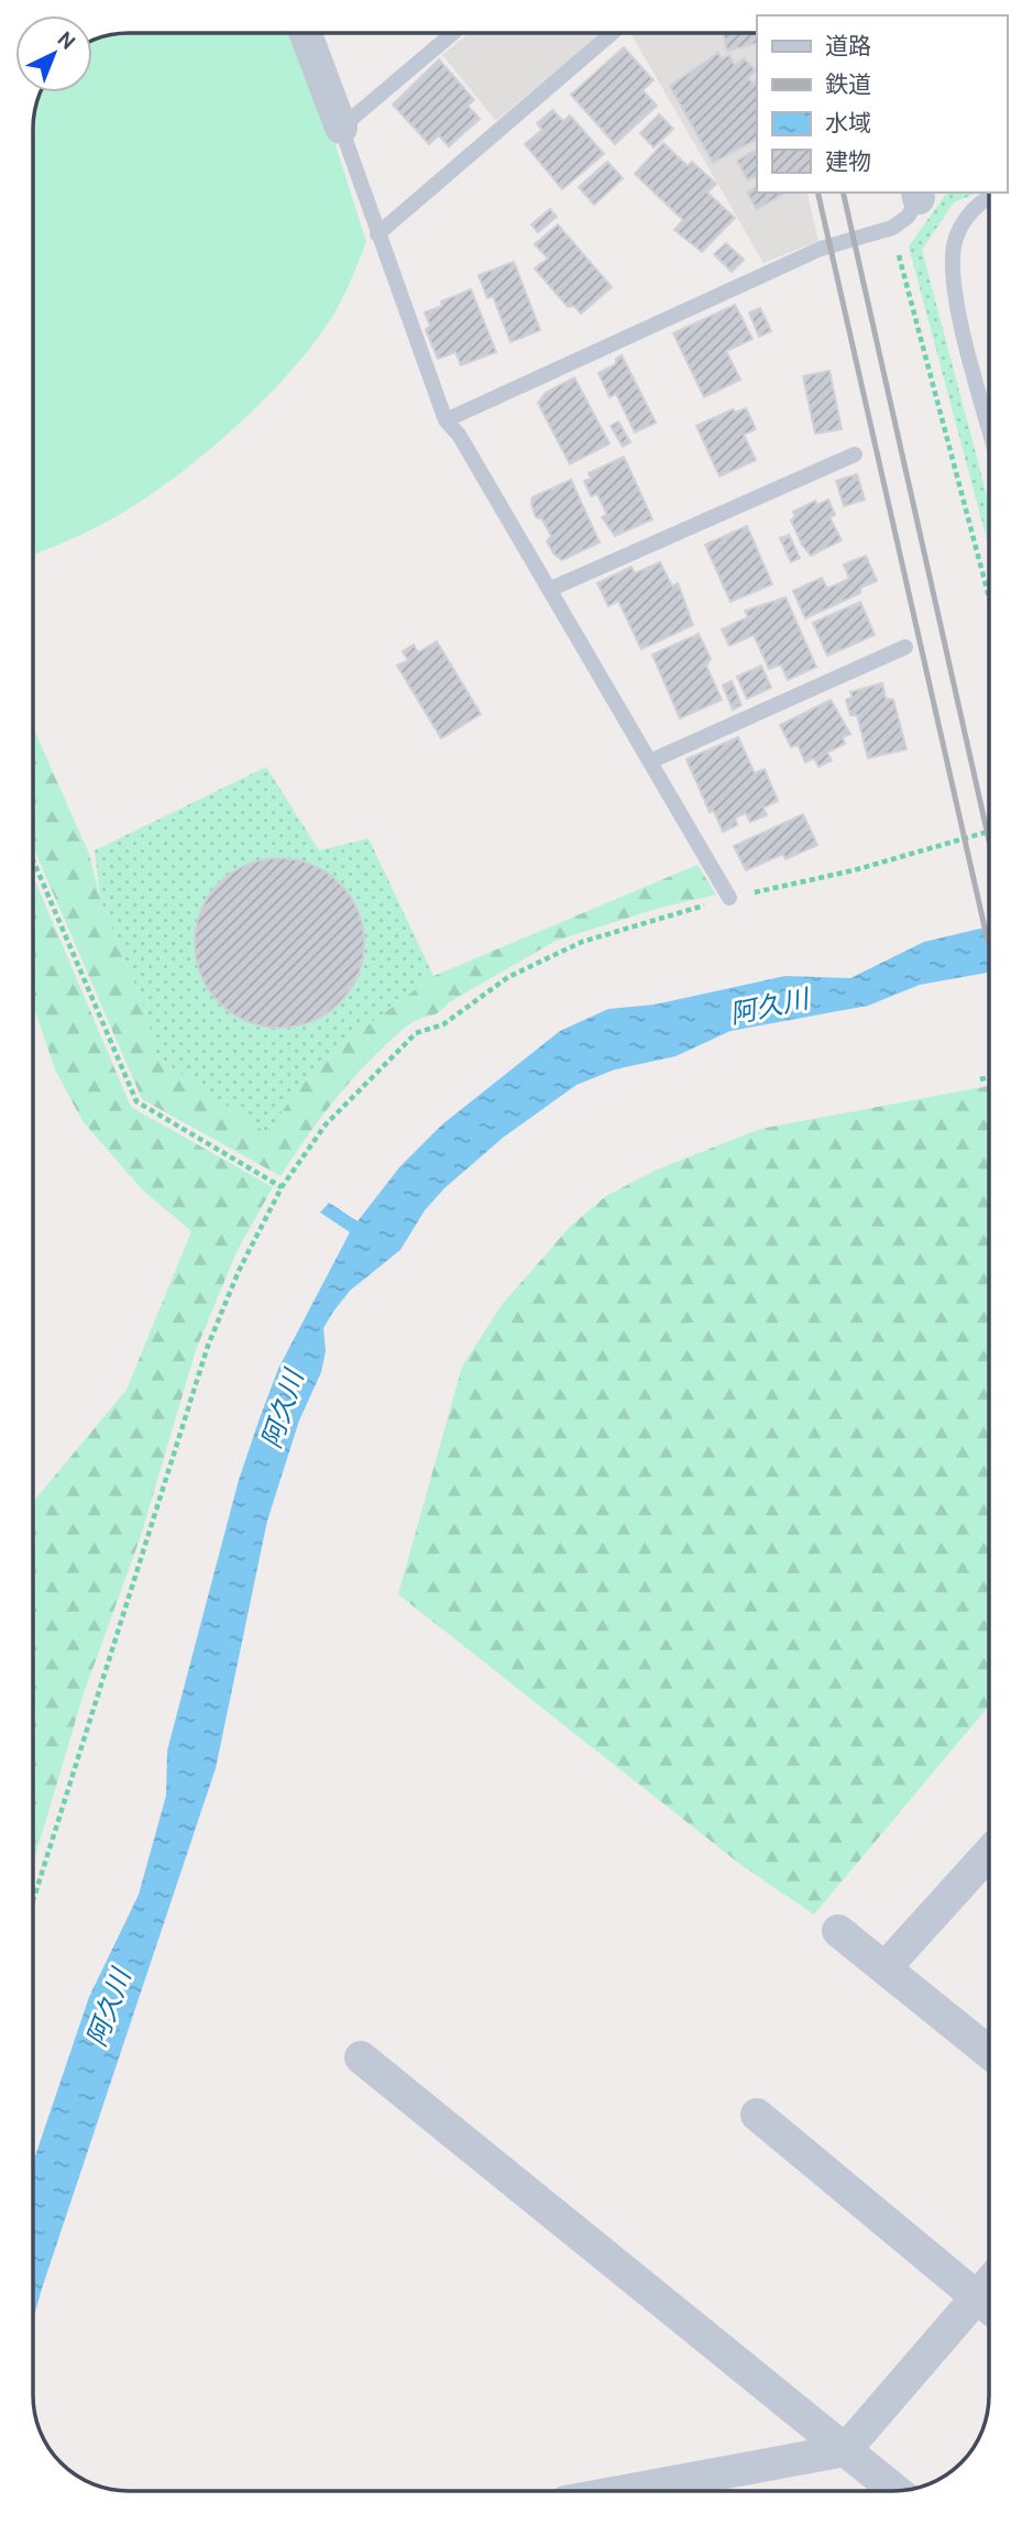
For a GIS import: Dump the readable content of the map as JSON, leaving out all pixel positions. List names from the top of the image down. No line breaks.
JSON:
{"water":["阿久川"],"legend":["道路","鉄道","水域","建物"],"north":"top right"}
